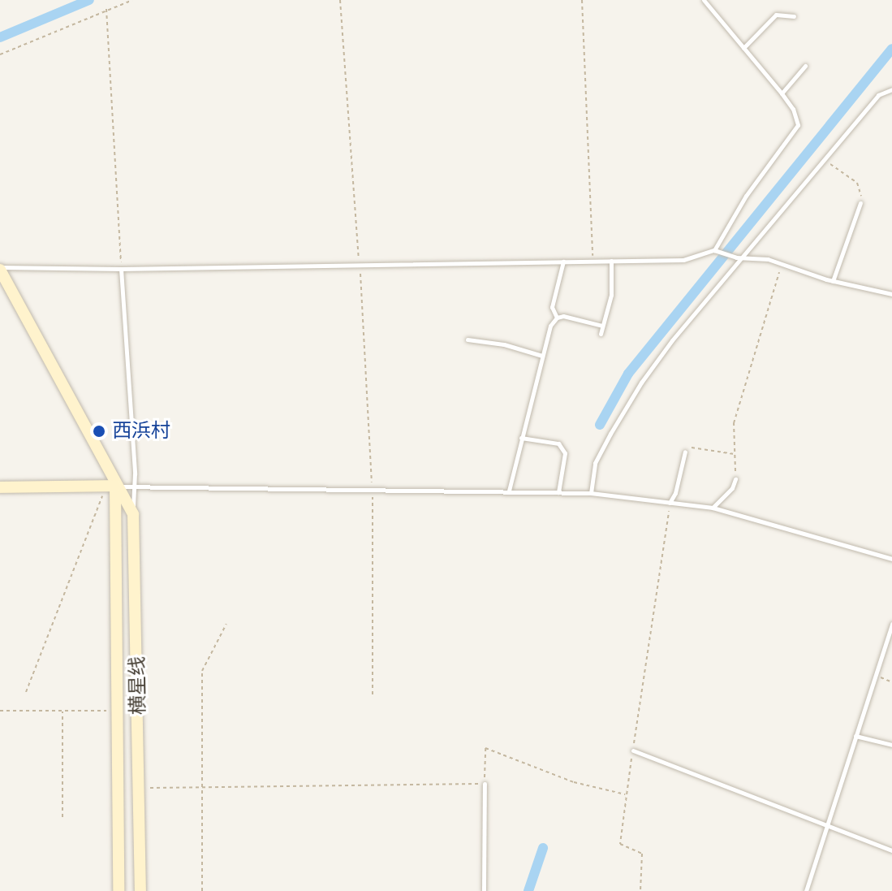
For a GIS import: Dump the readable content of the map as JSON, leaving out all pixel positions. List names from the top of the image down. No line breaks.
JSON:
{"streets":{"street":["横星线"]},"places":["西浜村"]}
